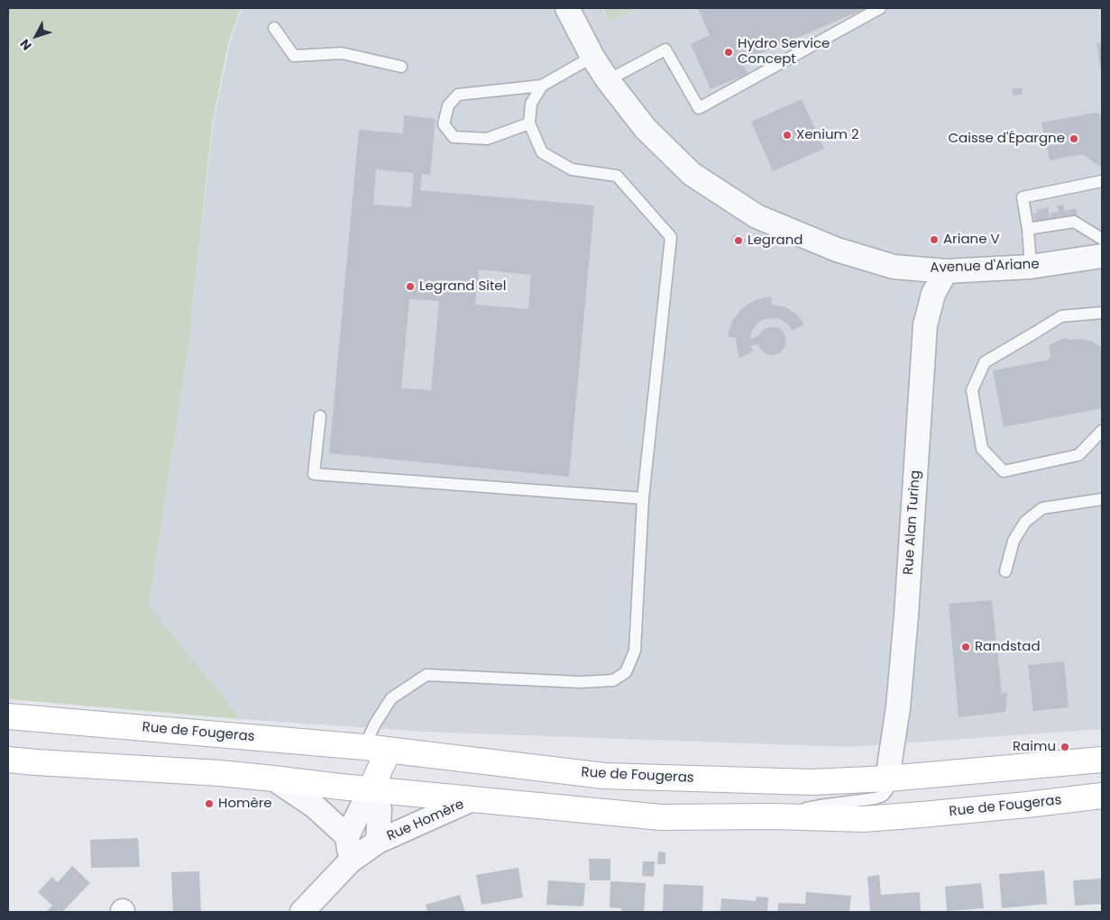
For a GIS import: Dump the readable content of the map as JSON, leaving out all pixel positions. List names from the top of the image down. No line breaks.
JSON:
{"streets":{"main road":["Rue de Fougeras"],"street":["Avenue d'Ariane","Rue Alan Turing","Rue Homère"]},"crossings":[["Avenue d'Ariane","Rue Alan Turing"],["Rue Alan Turing","Rue de Fougeras"],["Rue de Fougeras","Rue Homère"]],"places":["Hydro Service Concept","Xenium 2","Caisse d'Épargne","Ariane V","Legrand","Legrand Sitel","Randstad","Raimu","Homère"],"north":"bottom left"}
